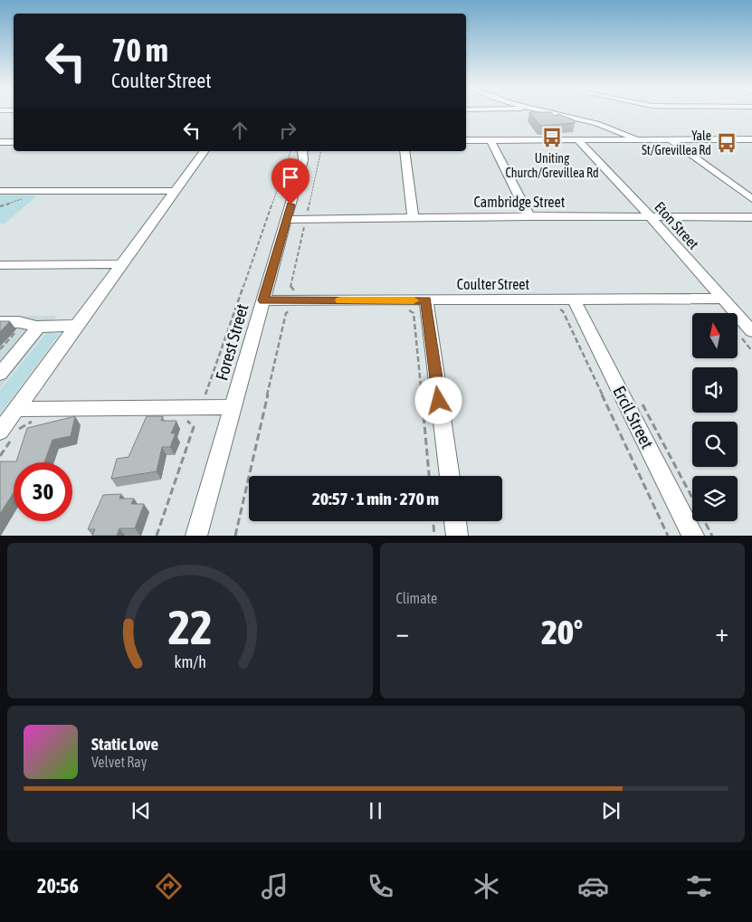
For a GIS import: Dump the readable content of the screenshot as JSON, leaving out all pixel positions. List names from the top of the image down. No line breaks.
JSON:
{"streets":{"street":["Cambridge Street","Eton Street","Coulter Street","Forest Street","Ercil Street"]},"crossings":[["Cambridge Street","Eton Street"],["Cambridge Street","Forest Street"],["Eton Street","Coulter Street"],["Coulter Street","Forest Street"],["Coulter Street","Ercil Street"]],"places":{"bus stop":["Uniting Church/Grevillea Rd","Yale St/Grevillea Rd"]},"north":"top","page":{"turn":["70 m","Coulter Street"],"limit":"30","trip":"20:57 · 1 min · 270 m","tile":"Climate","heat":["−","20°","+"],"song":["Static Love","Velvet Ray"],"tabs":"20:56","gauge":["22","km/h"]}}
